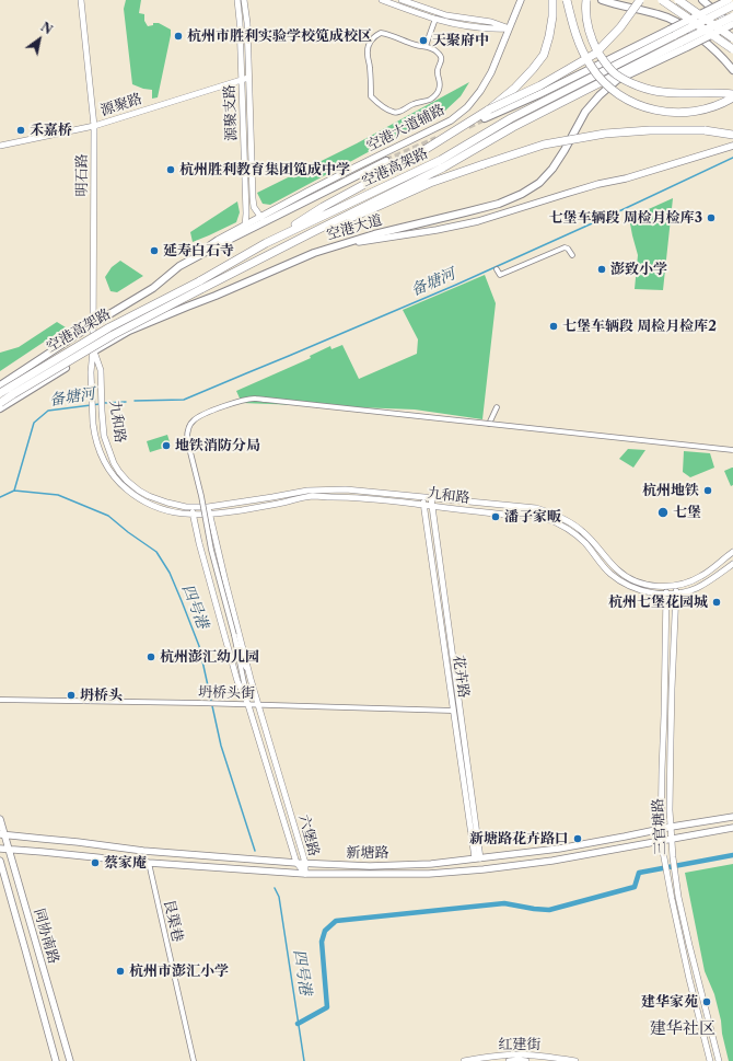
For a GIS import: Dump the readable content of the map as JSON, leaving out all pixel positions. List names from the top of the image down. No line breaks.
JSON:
{"streets":{"highway":["空港高架路"],"main road":["空港大道辅路","空港大道","新塘路","同协南路"],"street":["源聚路","源聚支路","明石路","九和路","花卉路","坍桥头街","三官塘路","六堡路","艮渠巷","红建街"]},"crossings":[["源聚路","源聚支路"],["源聚路","明石路"],["源聚支路","空港大道辅路"],["空港高架路","空港大道"],["明石路","空港大道"],["明石路","九和路"],["空港大道","九和路"],["九和路","花卉路"],["九和路","三官塘路"],["九和路","六堡路"],["花卉路","坍桥头街"],["花卉路","新塘路"],["坍桥头街","六堡路"],["三官塘路","新塘路"],["六堡路","新塘路"],["新塘路","艮渠巷"],["新塘路","同协南路"]],"districts":["建华社区"],"water":["备塘河","四号港"],"places":["杭州市胜利实验学校笕成校区","天聚府中","禾嘉桥","杭州胜利教育集团笕成中学","七堡车辆段 周检月检库3","延寿白石寺","澎致小学","七堡车辆段 周检月检库2","地铁消防分局","杭州地铁","七堡","潘子家畈","杭州七堡花园城","杭州澎汇幼儿园","坍桥头","新塘路花卉路口","蔡家庵","杭州市澎汇小学","建华家苑"],"north":"top right"}
